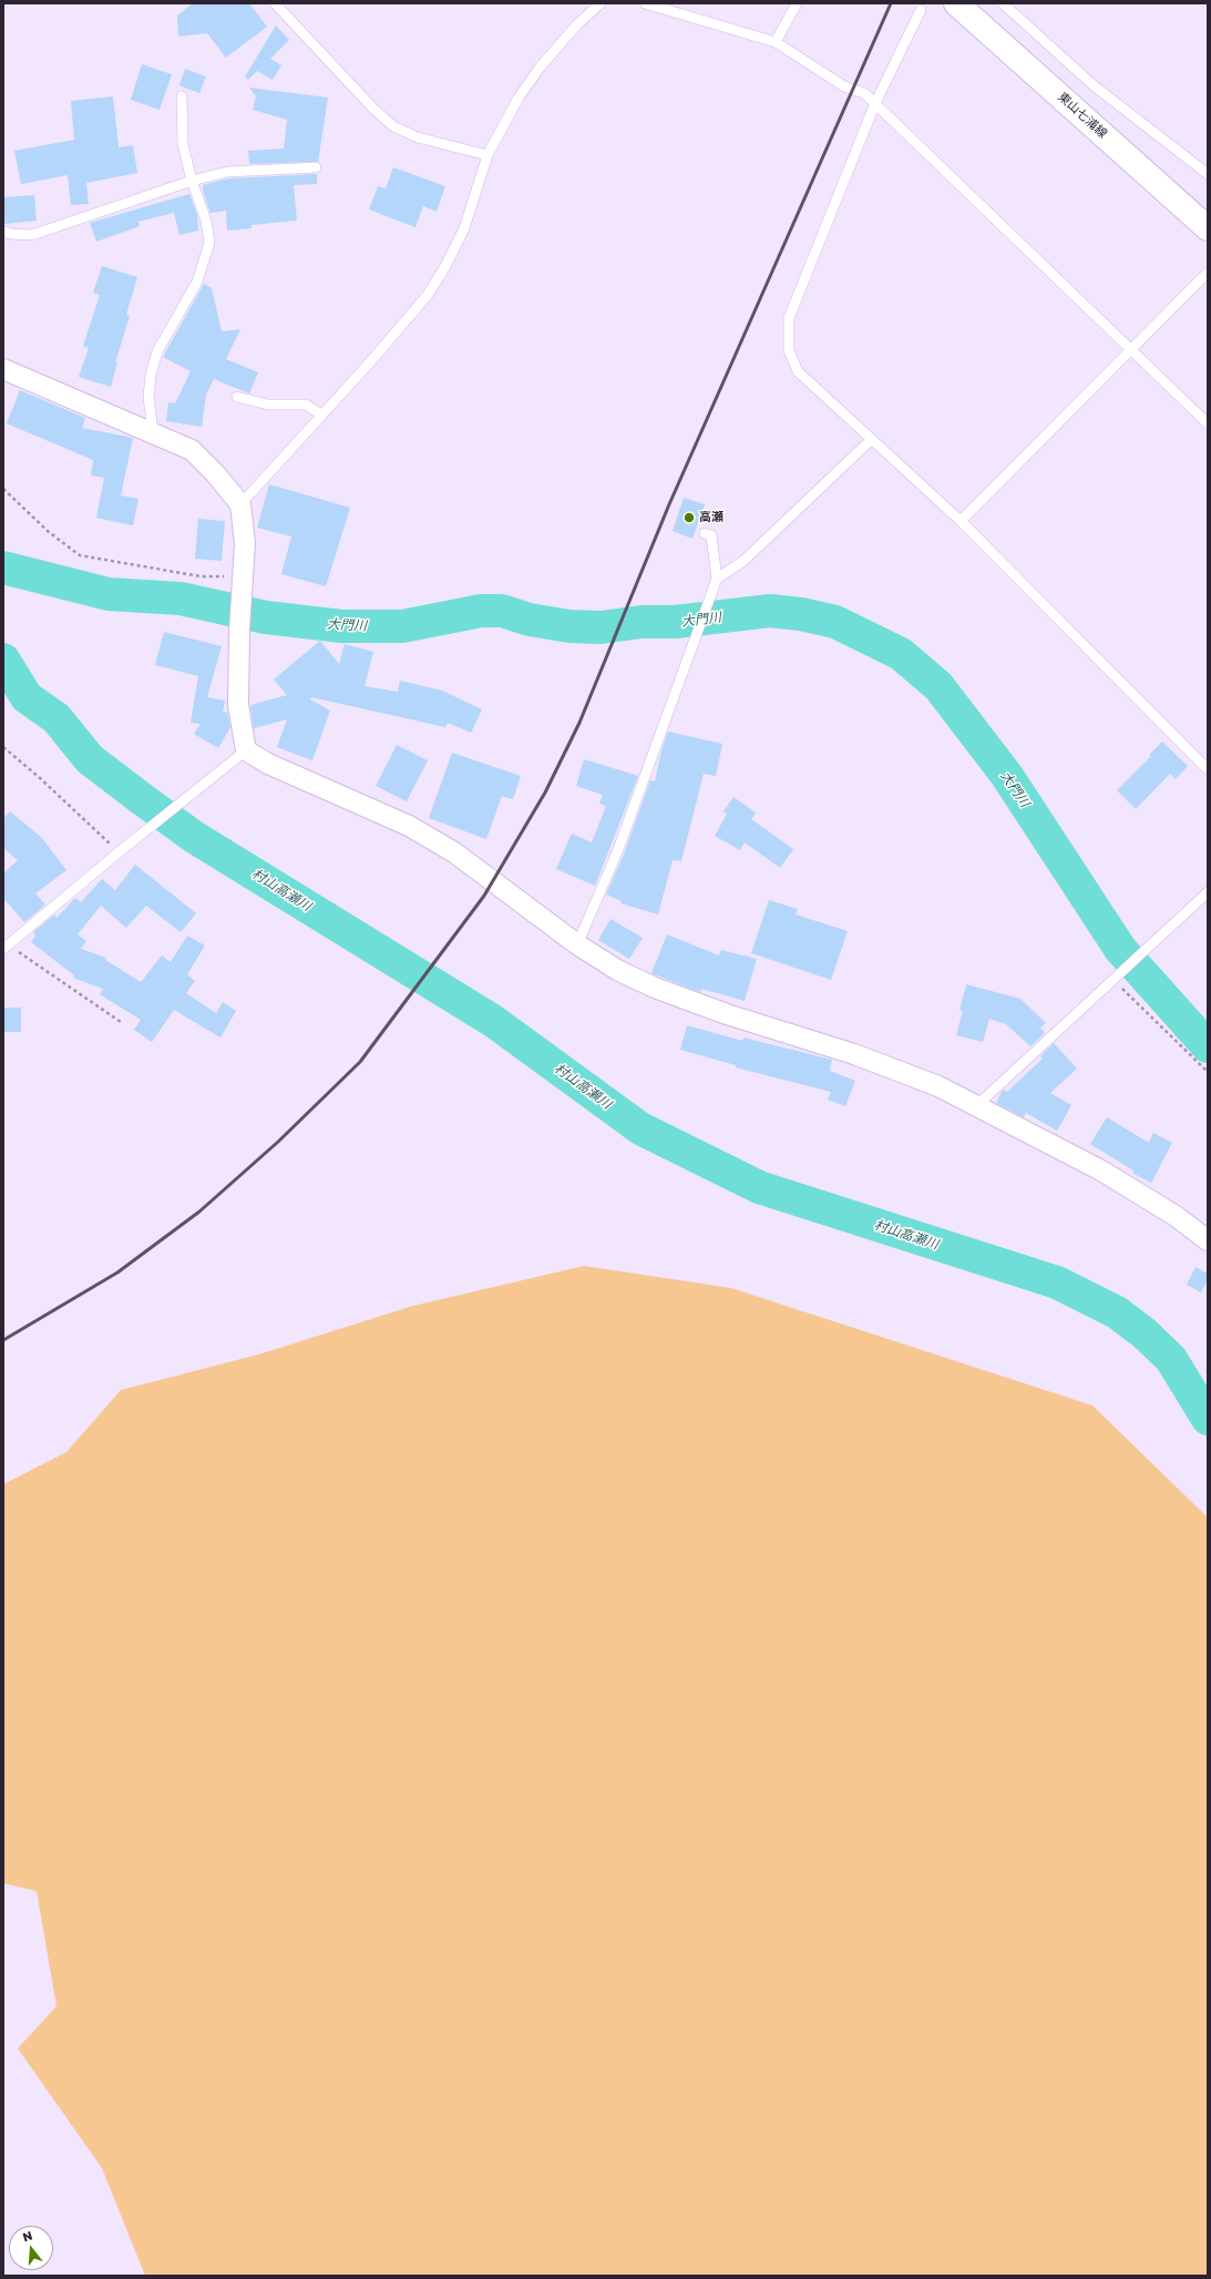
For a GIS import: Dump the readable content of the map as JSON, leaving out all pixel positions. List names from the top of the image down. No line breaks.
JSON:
{"streets":{"main road":["東山七浦線"]},"water":["大門川","村山高瀬川"],"places":["高瀬"],"north":"top"}
